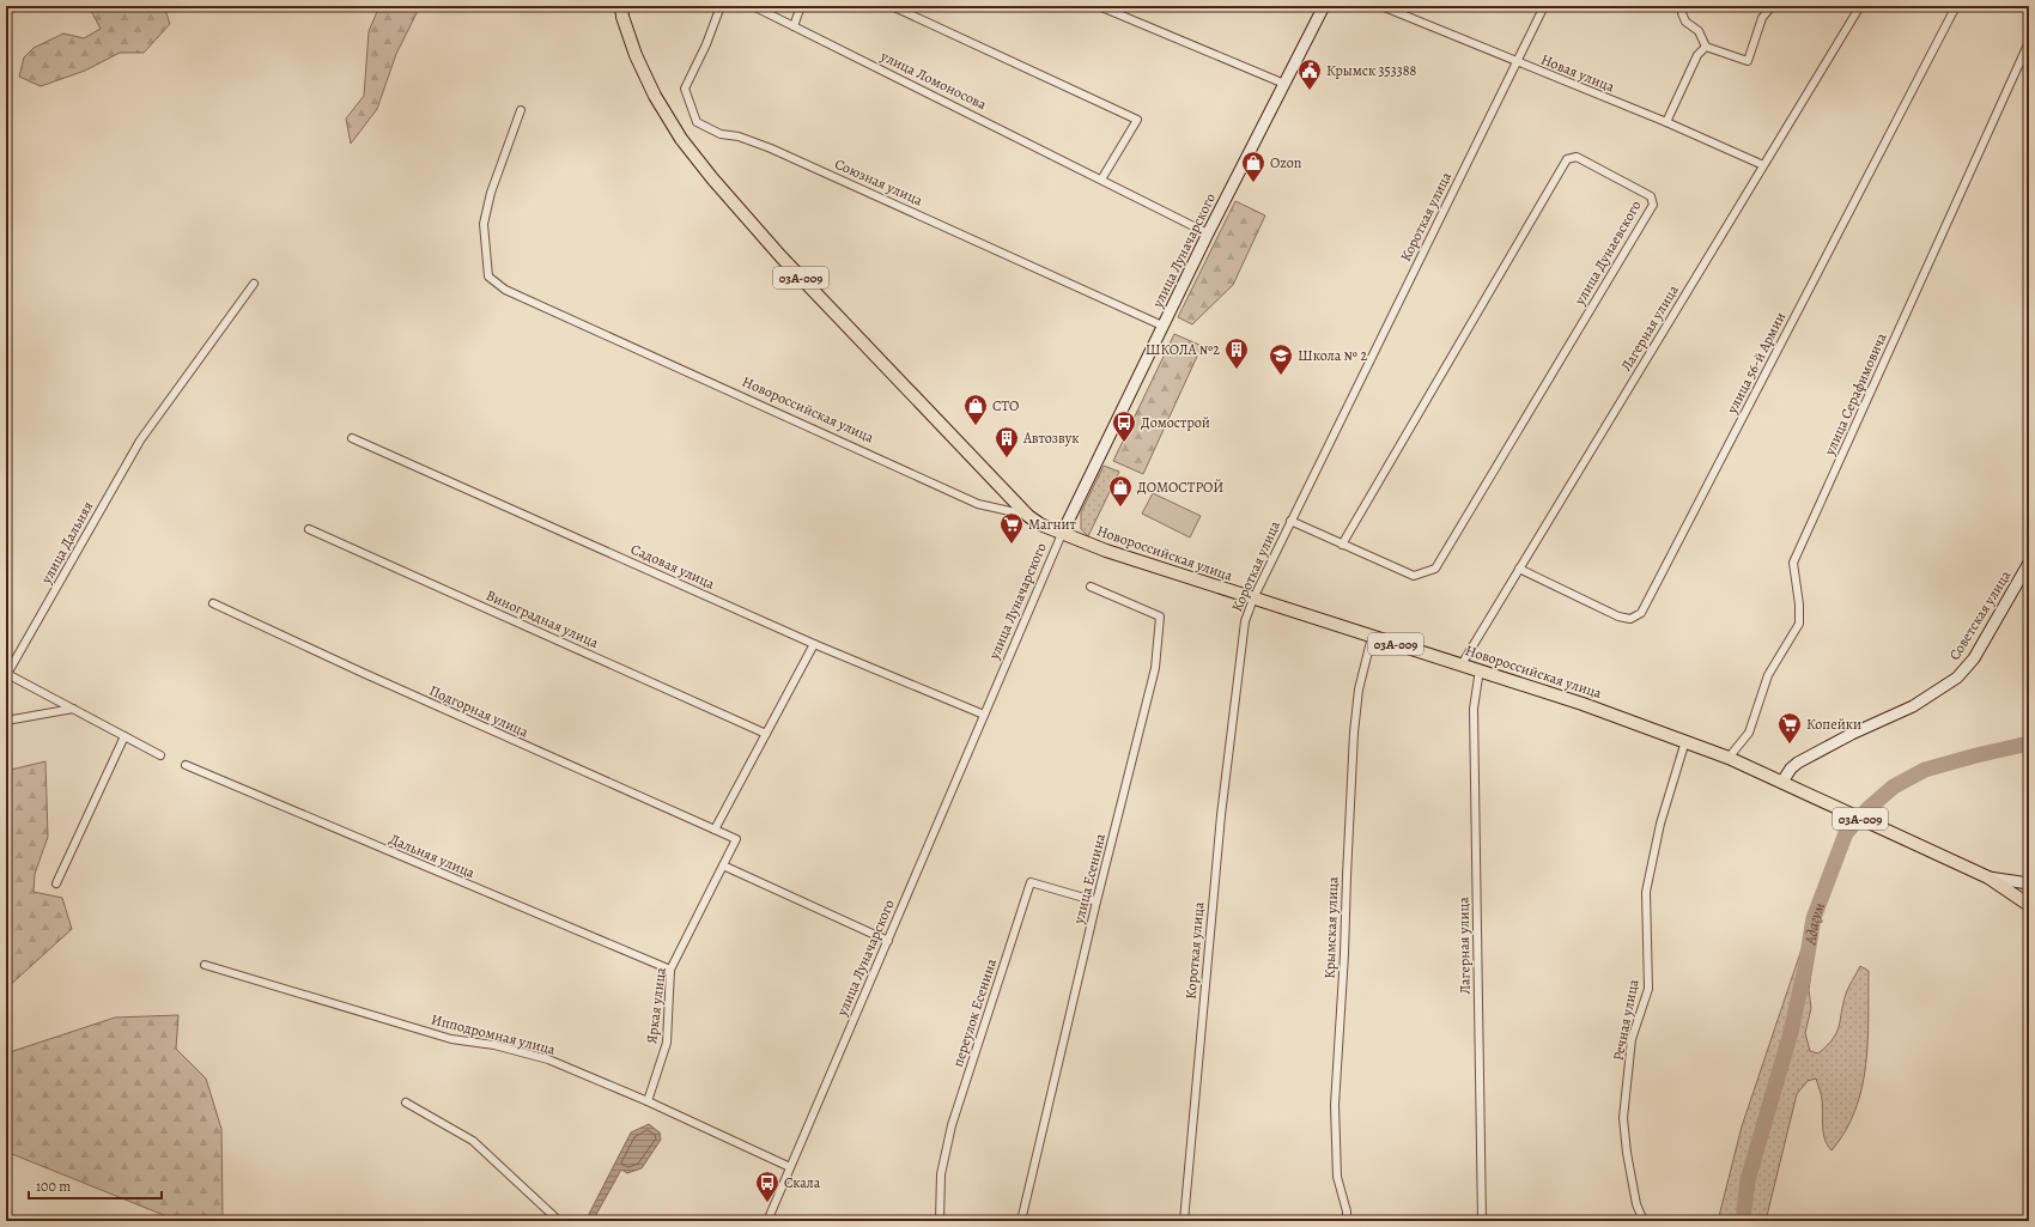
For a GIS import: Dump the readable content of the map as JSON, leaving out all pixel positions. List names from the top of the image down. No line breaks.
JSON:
{"streets":{"main road":["улица Луначарского","03А-009","Новороссийская улица","Советская улица"],"street":["Новая улица","улица Ломоносова","Союзная улица","Короткая улица","улица Дунаевского","Лагерная улица","улица 56-й Армии","улица Серафимовича","улица Дальняя","Садовая улица","Виноградная улица","Подгорная улица","Дальняя улица","улица Есенина","Крымская улица","Яркая улица","переулок Есенина","Речная улица","Ипподромная улица"]},"crossings":[["Новая улица","Короткая улица"],["Новая улица","Лагерная улица"],["улица Ломоносова","улица Луначарского"],["Союзная улица","улица Луначарского"],["Короткая улица","Новороссийская улица"],["улица Луначарского","Новороссийская улица"],["улица Луначарского","Садовая улица"],["улица Луначарского","Ипподромная улица"],["03А-009","Новороссийская улица"],["Лагерная улица","улица 56-й Армии"],["Лагерная улица","Новороссийская улица"],["улица Серафимовича","Новороссийская улица"],["Новороссийская улица","Советская улица"],["Новороссийская улица","Крымская улица"],["Новороссийская улица","Речная улица"],["Подгорная улица","Яркая улица"],["Дальняя улица","Яркая улица"],["улица Есенина","переулок Есенина"],["Яркая улица","Ипподромная улица"]],"water":["Адагум"],"places":{"public building":["Крымск 353388"],"shop":["Ozon","СТО","ДОМОСТРОЙ"],"building":["ШКОЛА №2","Автозвук"],"school or university":["Школа № 2"],"bus stop":["Домострой","Скала"],"supermarket":["Магнит","Копейки"]},"scale_bar":"100 m"}
